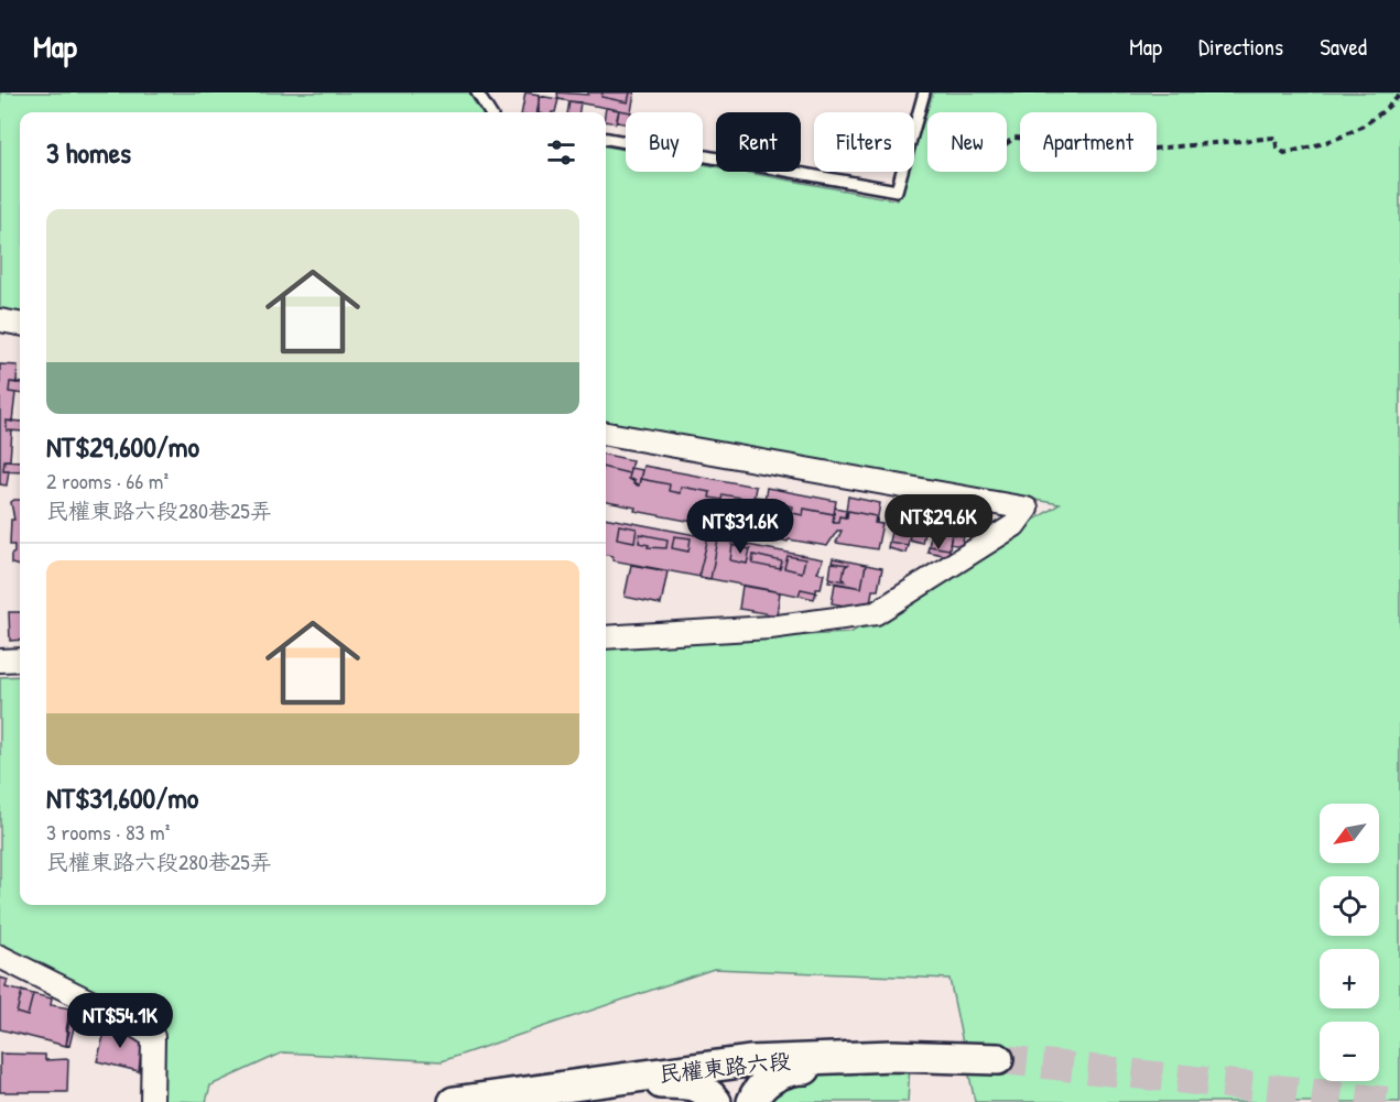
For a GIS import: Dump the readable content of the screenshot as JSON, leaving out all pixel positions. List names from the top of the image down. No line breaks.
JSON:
{"streets":{"main road":["民權東路六段"]},"north":"bottom left","page":{"header":"Map","nav":["Map","Directions","Saved"],"chip":["Buy","Rent","Filters","New","Apartment"],"heading":"3 homes","list":[{"name":"NT$29,600/mo","note":"2 rooms · 66 m² · 民權東路六段280巷25弄"},{"name":"NT$31,600/mo","note":"3 rooms · 83 m² · 民權東路六段280巷25弄"}],"price":["NT$29.6K","NT$31.6K","NT$54.1K"],"map_buttons":["+","−"]}}
